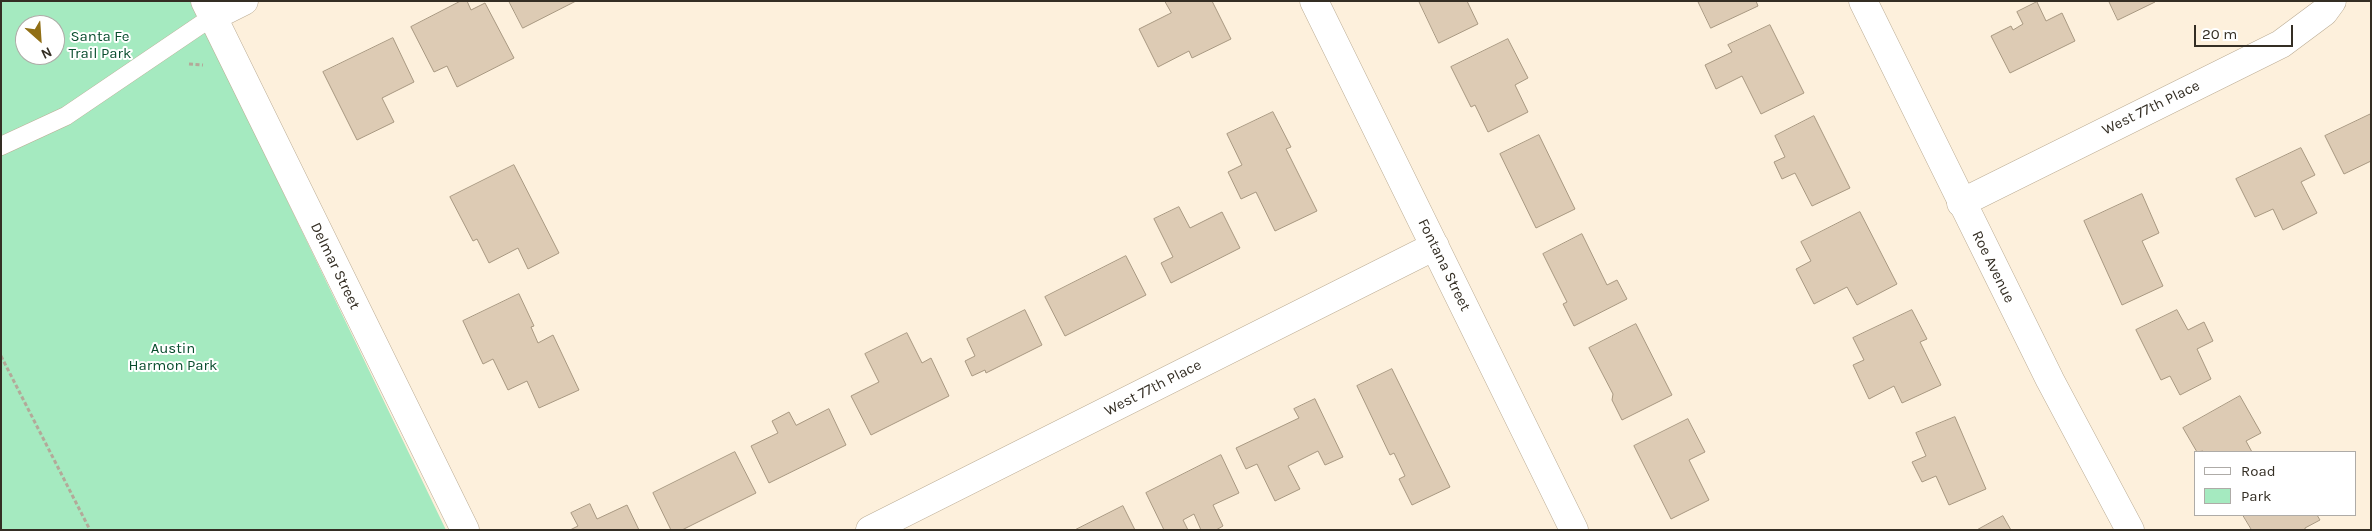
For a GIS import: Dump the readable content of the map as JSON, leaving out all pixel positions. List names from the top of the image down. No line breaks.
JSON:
{"streets":{"street":["West 77th Place","Fontana Street","Delmar Street","Roe Avenue"]},"crossings":[["West 77th Place","Fontana Street"],["West 77th Place","Roe Avenue"]],"parks":["Santa Fe Trail Park","Austin Harmon Park"],"legend":["Road","Park"],"scale_bar":"20 m","north":"bottom right"}
